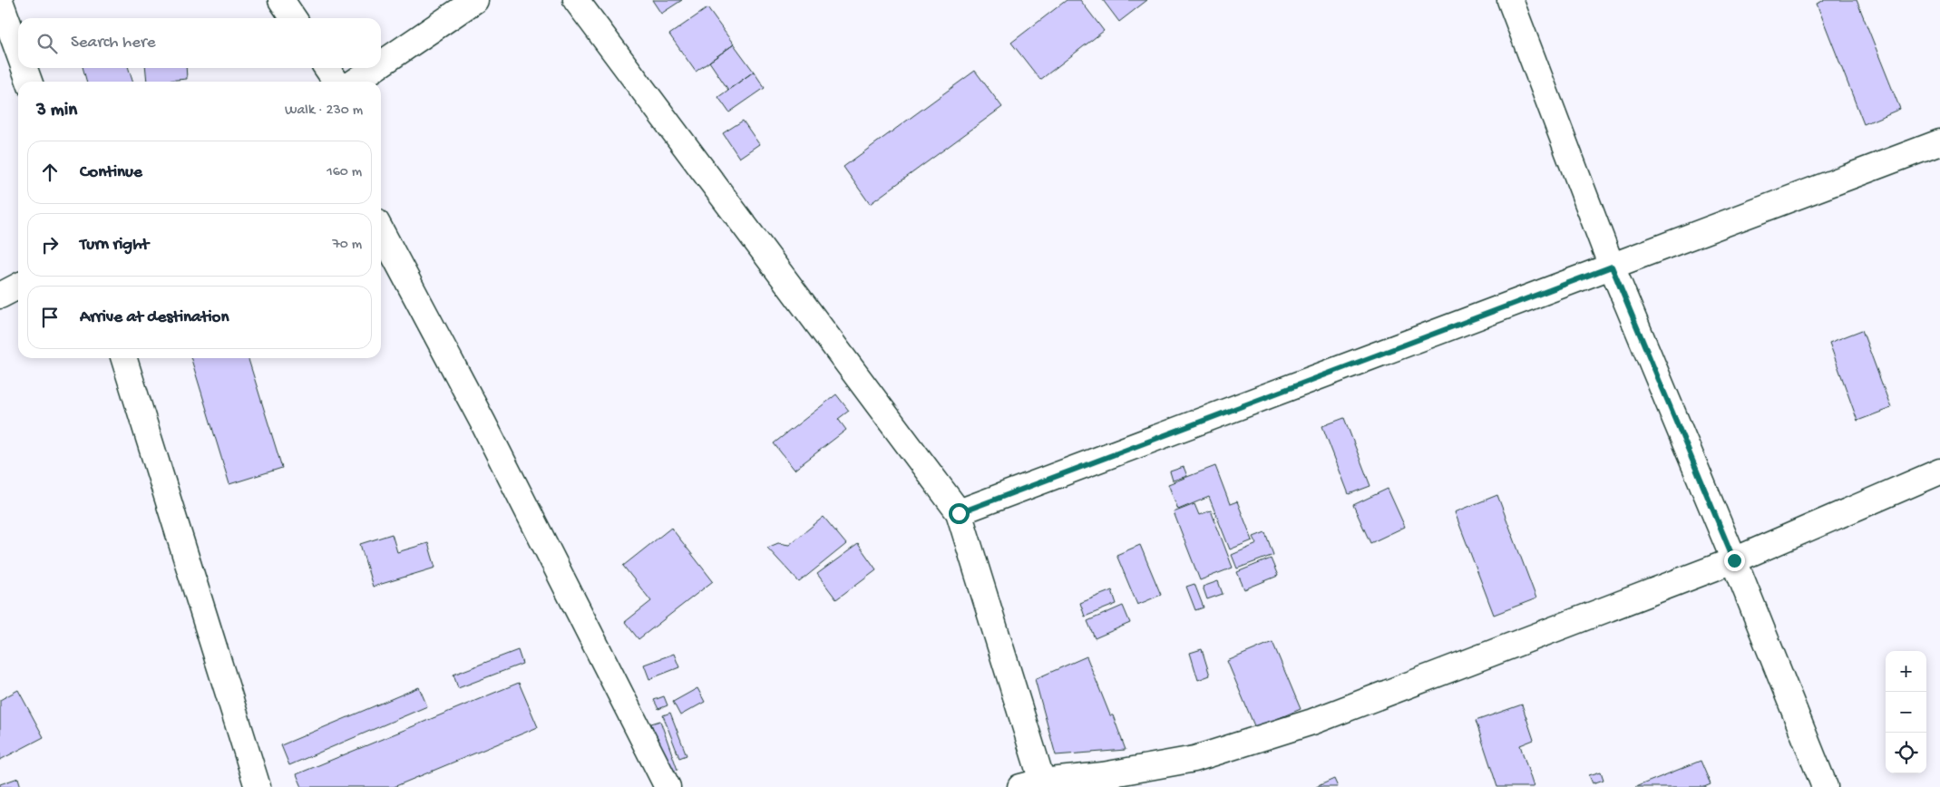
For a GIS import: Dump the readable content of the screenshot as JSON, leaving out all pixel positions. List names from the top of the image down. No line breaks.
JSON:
{"page":{"search":"Search here","heading":["3 min","Walk · 230 m"],"list":[["Continue","160 m"],["Turn right","70 m"],"Arrive at destination"],"map_buttons":["+","−"]}}
